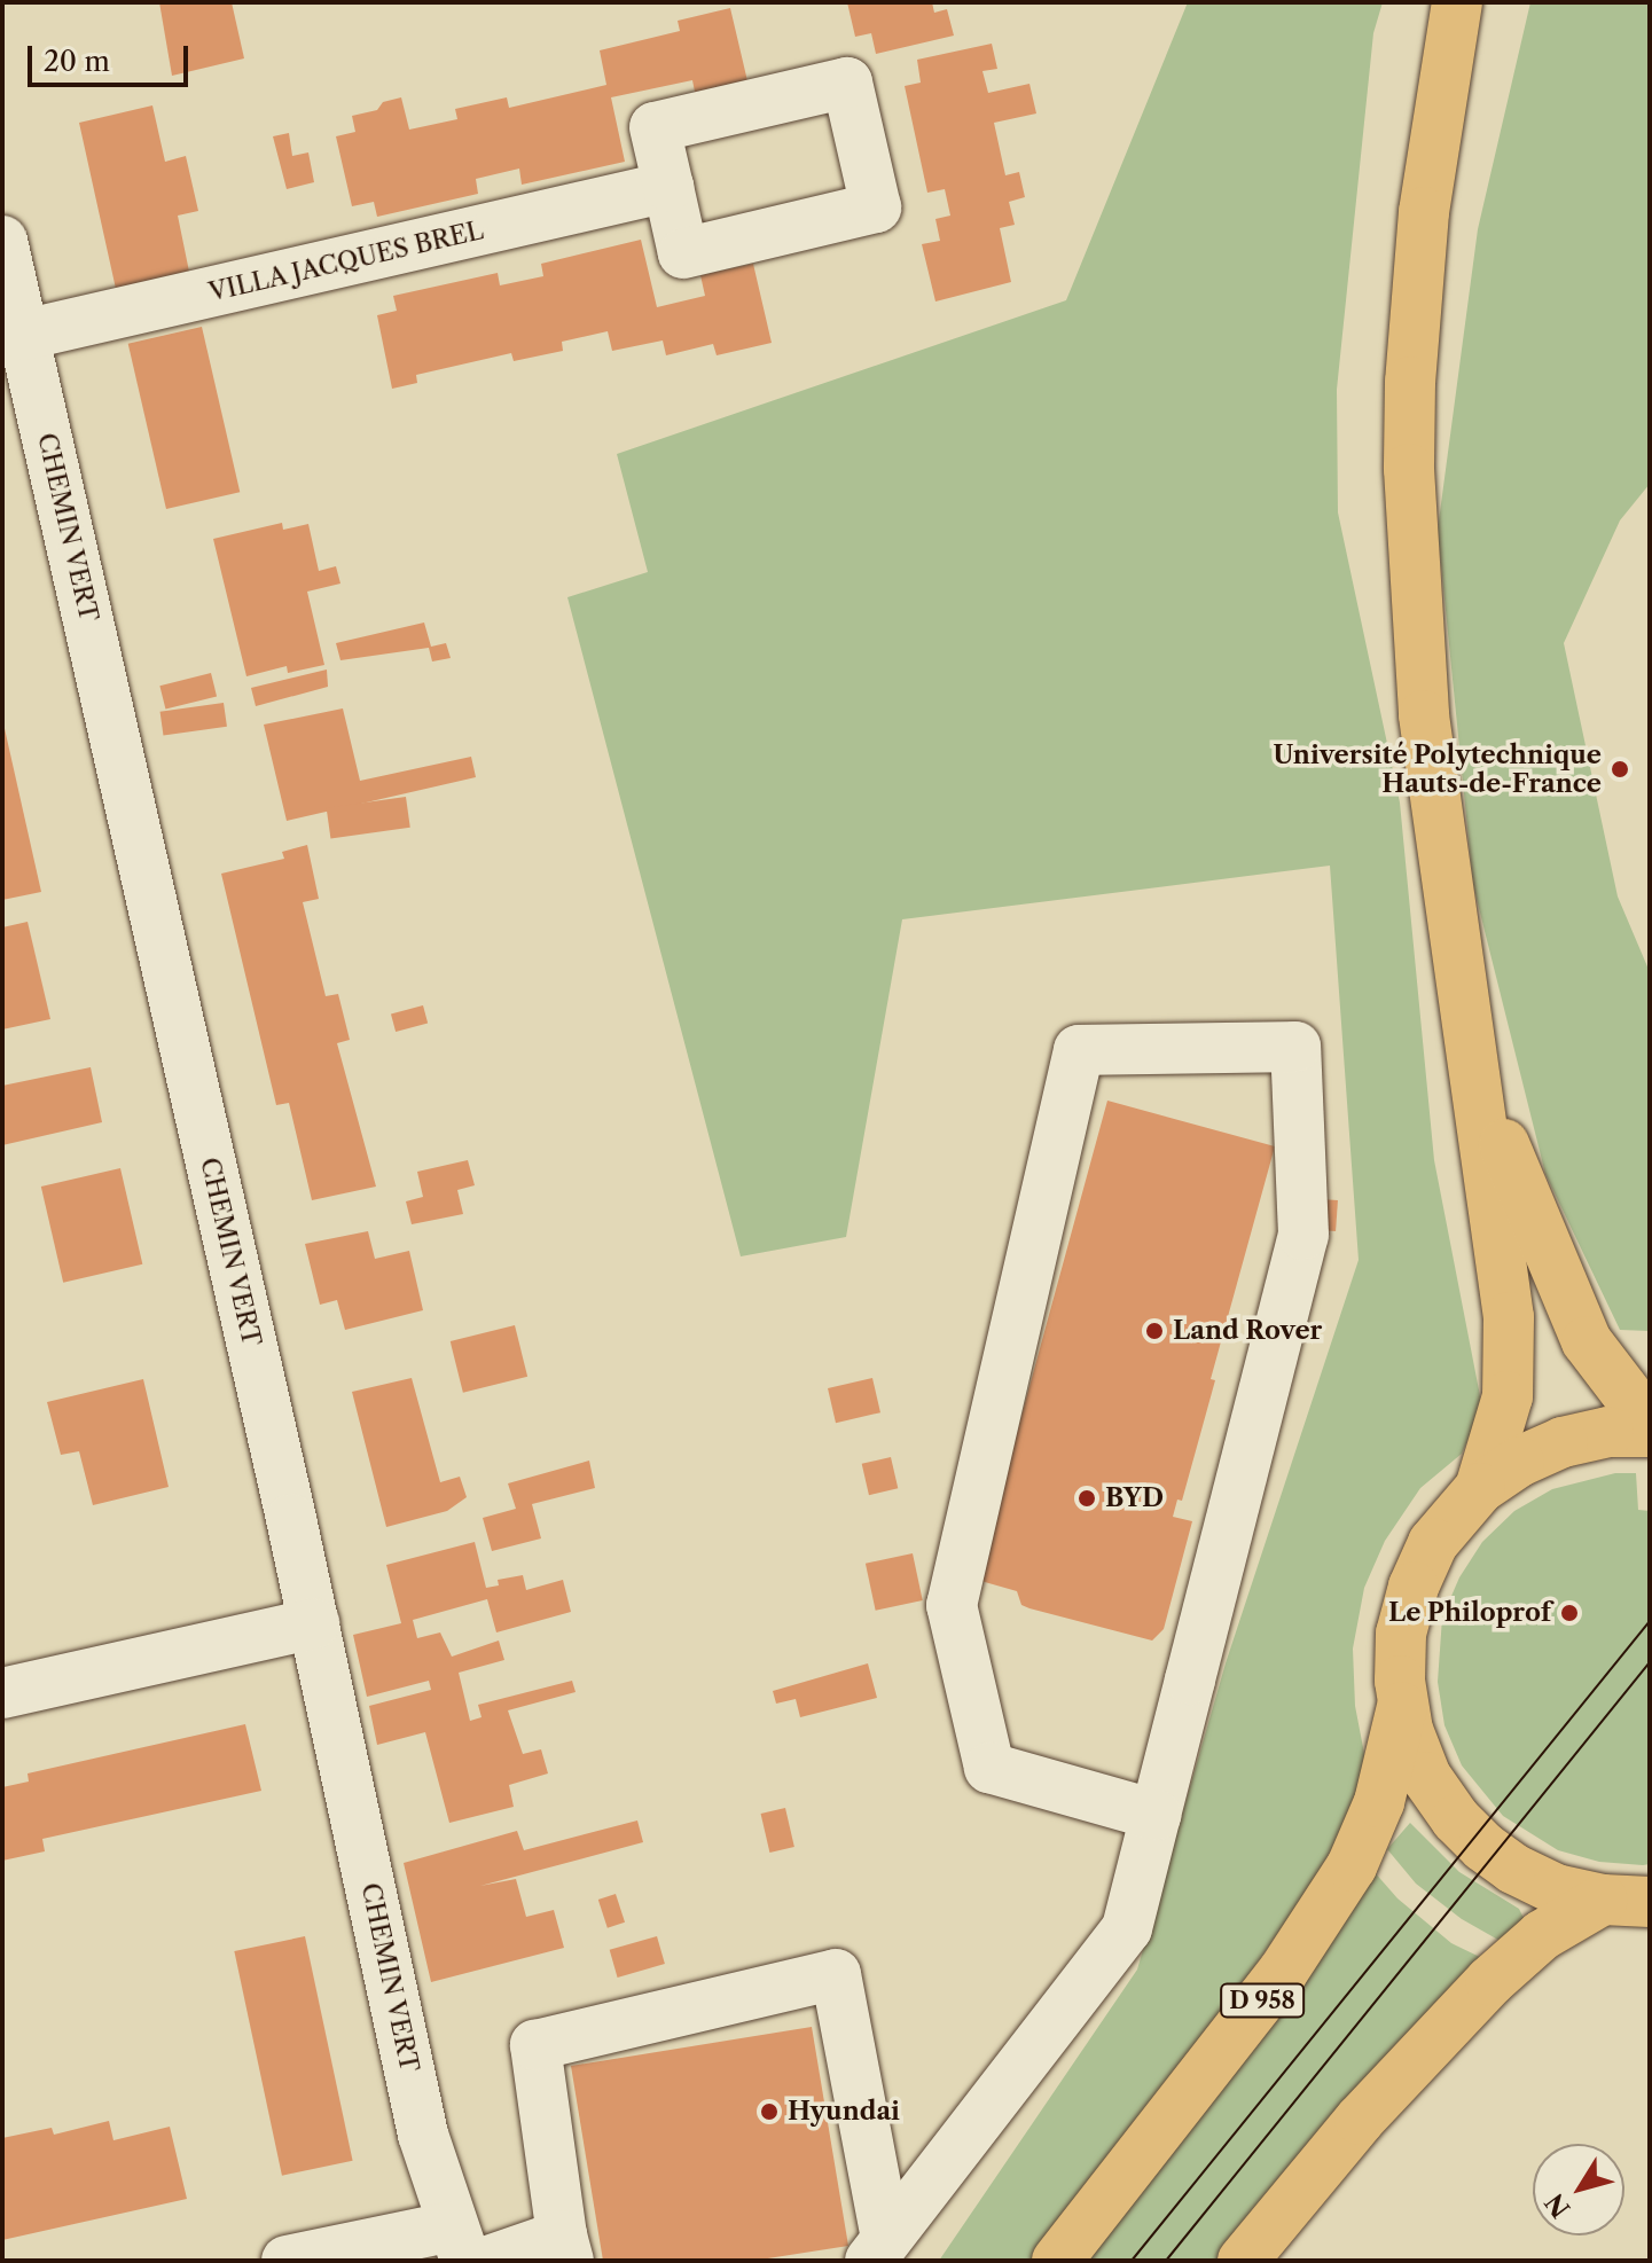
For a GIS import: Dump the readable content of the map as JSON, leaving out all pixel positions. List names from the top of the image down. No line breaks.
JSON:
{"streets":{"main road":["D 958"],"street":["VILLA JACQUES BREL","CHEMIN VERT"]},"crossings":[["VILLA JACQUES BREL","CHEMIN VERT"]],"places":["Université Polytechnique Hauts-de-France","Land Rover","BYD","Le Philoprof","Hyundai"],"scale_bar":"20 m","north":"bottom left"}
